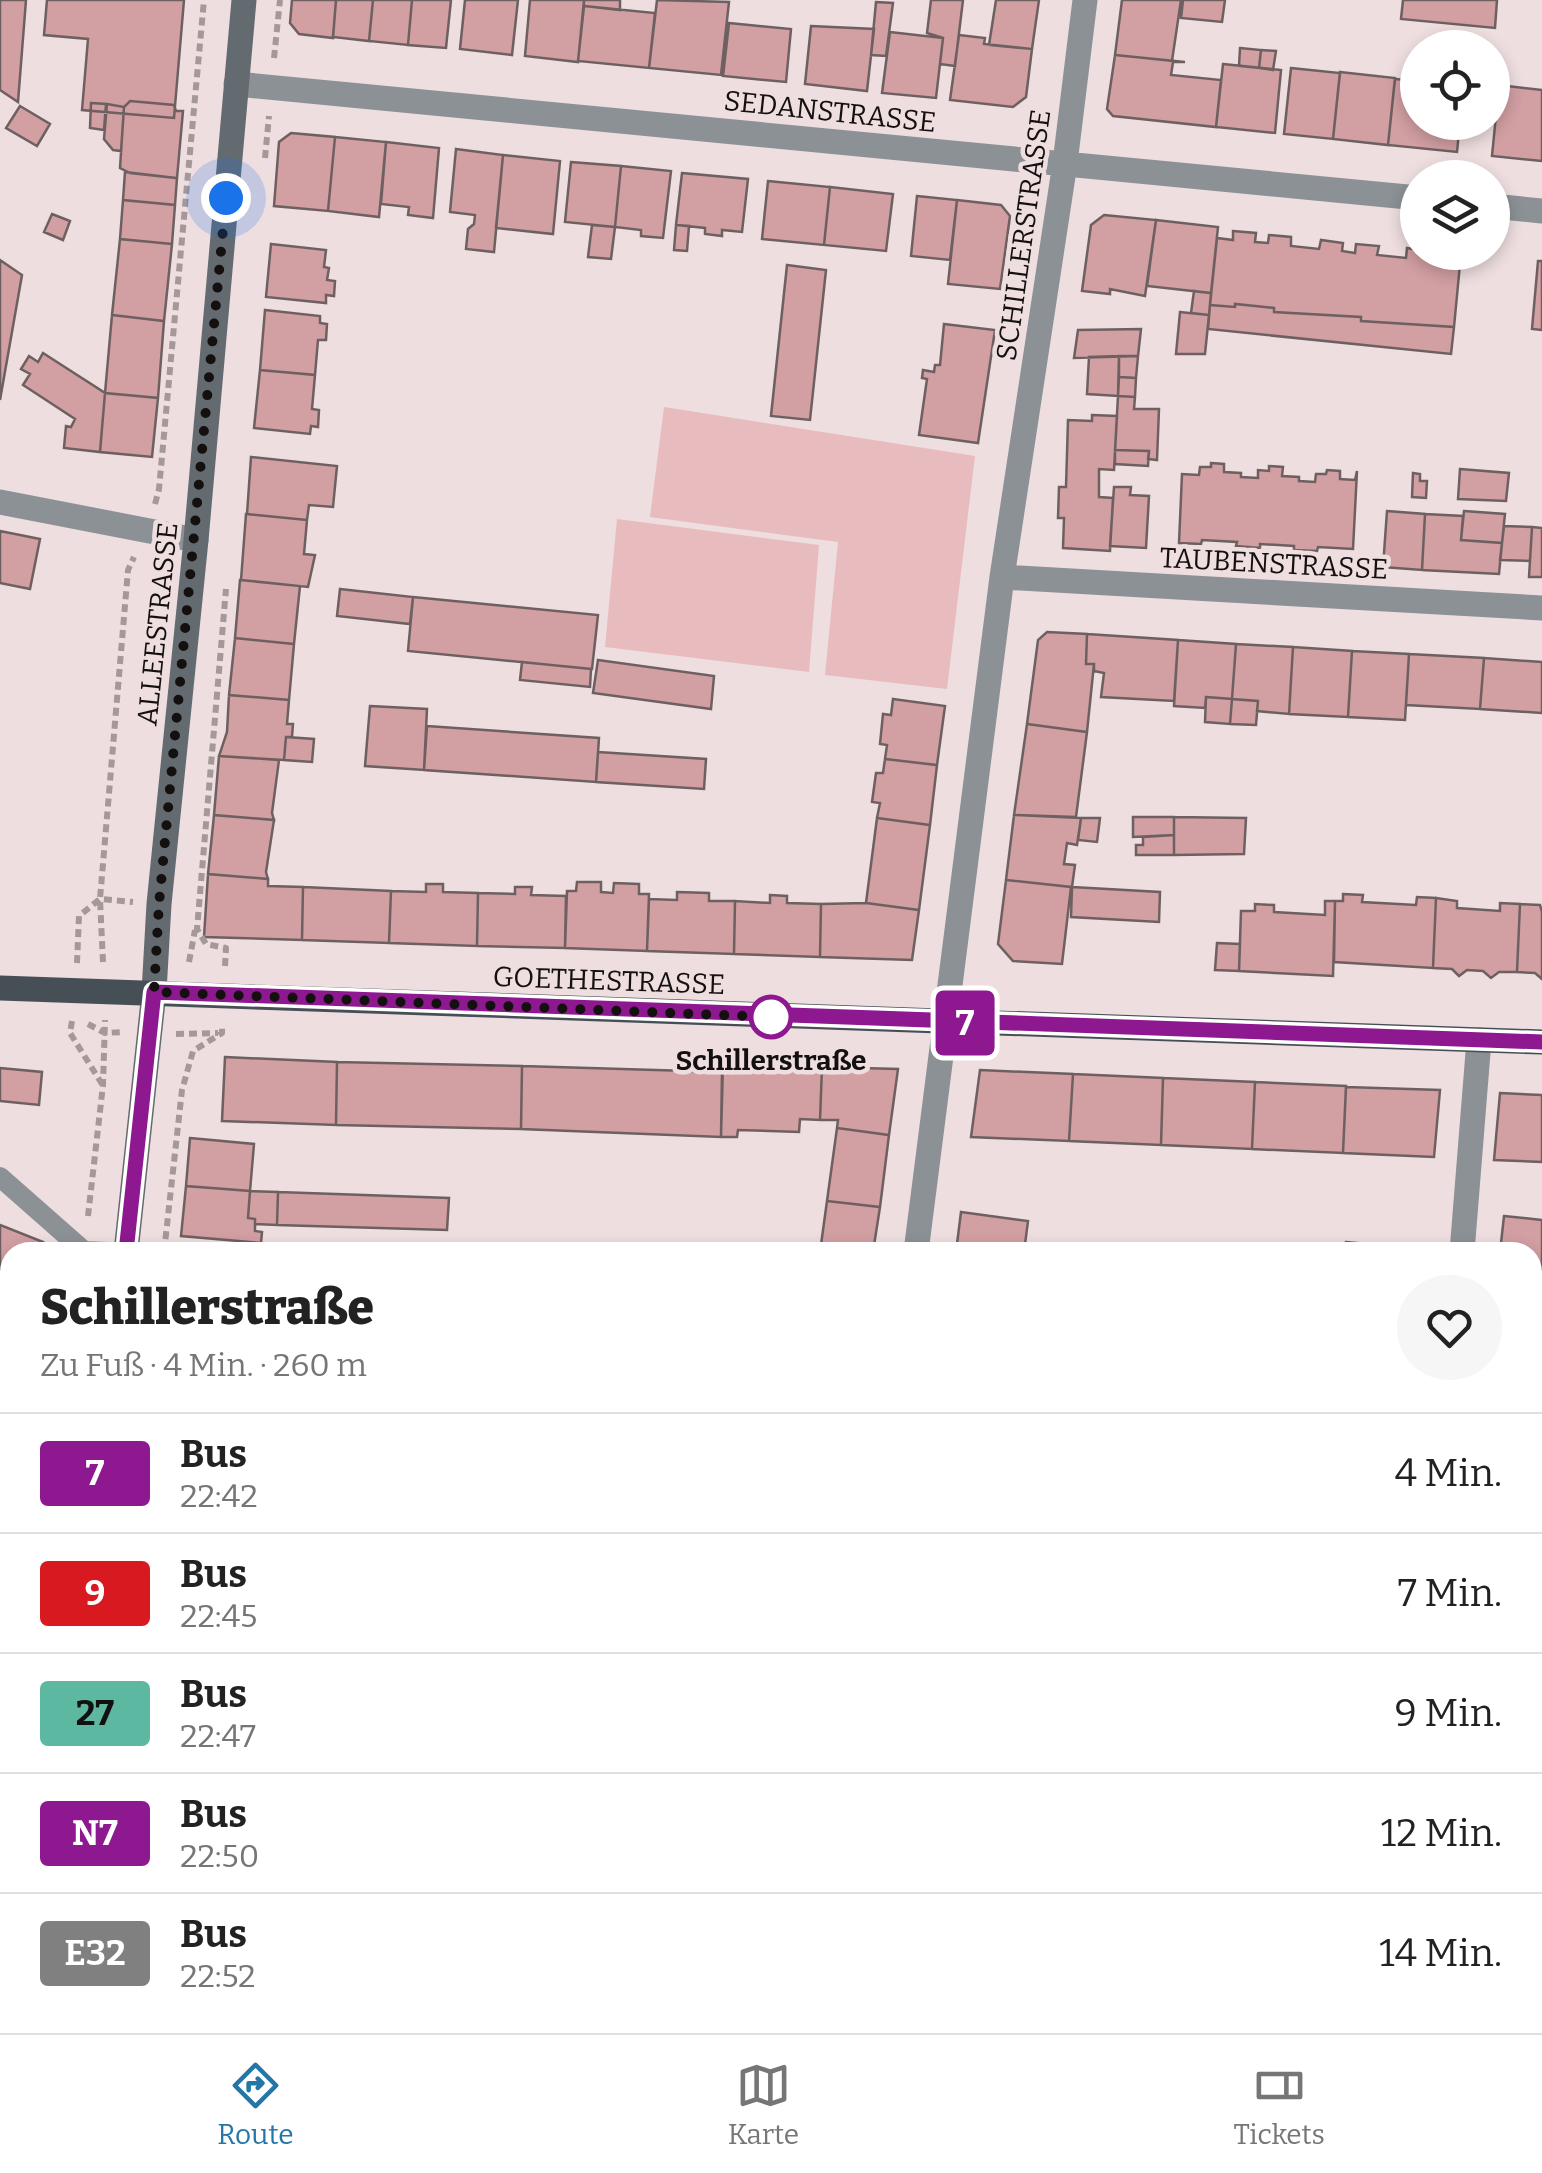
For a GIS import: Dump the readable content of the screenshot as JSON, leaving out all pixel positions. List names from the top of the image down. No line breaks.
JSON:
{"streets":{"main road":["ALLEESTRASSE","GOETHESTRASSE"],"street":["SEDANSTRASSE","SCHILLERSTRASSE","TAUBENSTRASSE"]},"crossings":[["SEDANSTRASSE","SCHILLERSTRASSE"],["SEDANSTRASSE","ALLEESTRASSE"],["SCHILLERSTRASSE","TAUBENSTRASSE"],["SCHILLERSTRASSE","GOETHESTRASSE"],["ALLEESTRASSE","GOETHESTRASSE"]],"places":["Schillerstraße"],"lines":["bus line 7"],"page":{"on_map":"7","heading":["Schillerstraße","Zu Fuß · 4 Min. · 260 m"],"list":[{"mark":"7","name":"Bus","note":"22:42","value":"4 Min."},{"mark":"9","name":"Bus","note":"22:45","value":"7 Min."},{"mark":"27","name":"Bus","note":"22:47","value":"9 Min."},{"mark":"N7","name":"Bus","note":"22:50","value":"12 Min."},{"mark":"E32","name":"Bus","note":"22:52","value":"14 Min."}],"tabs":["Route","Karte","Tickets"]}}
